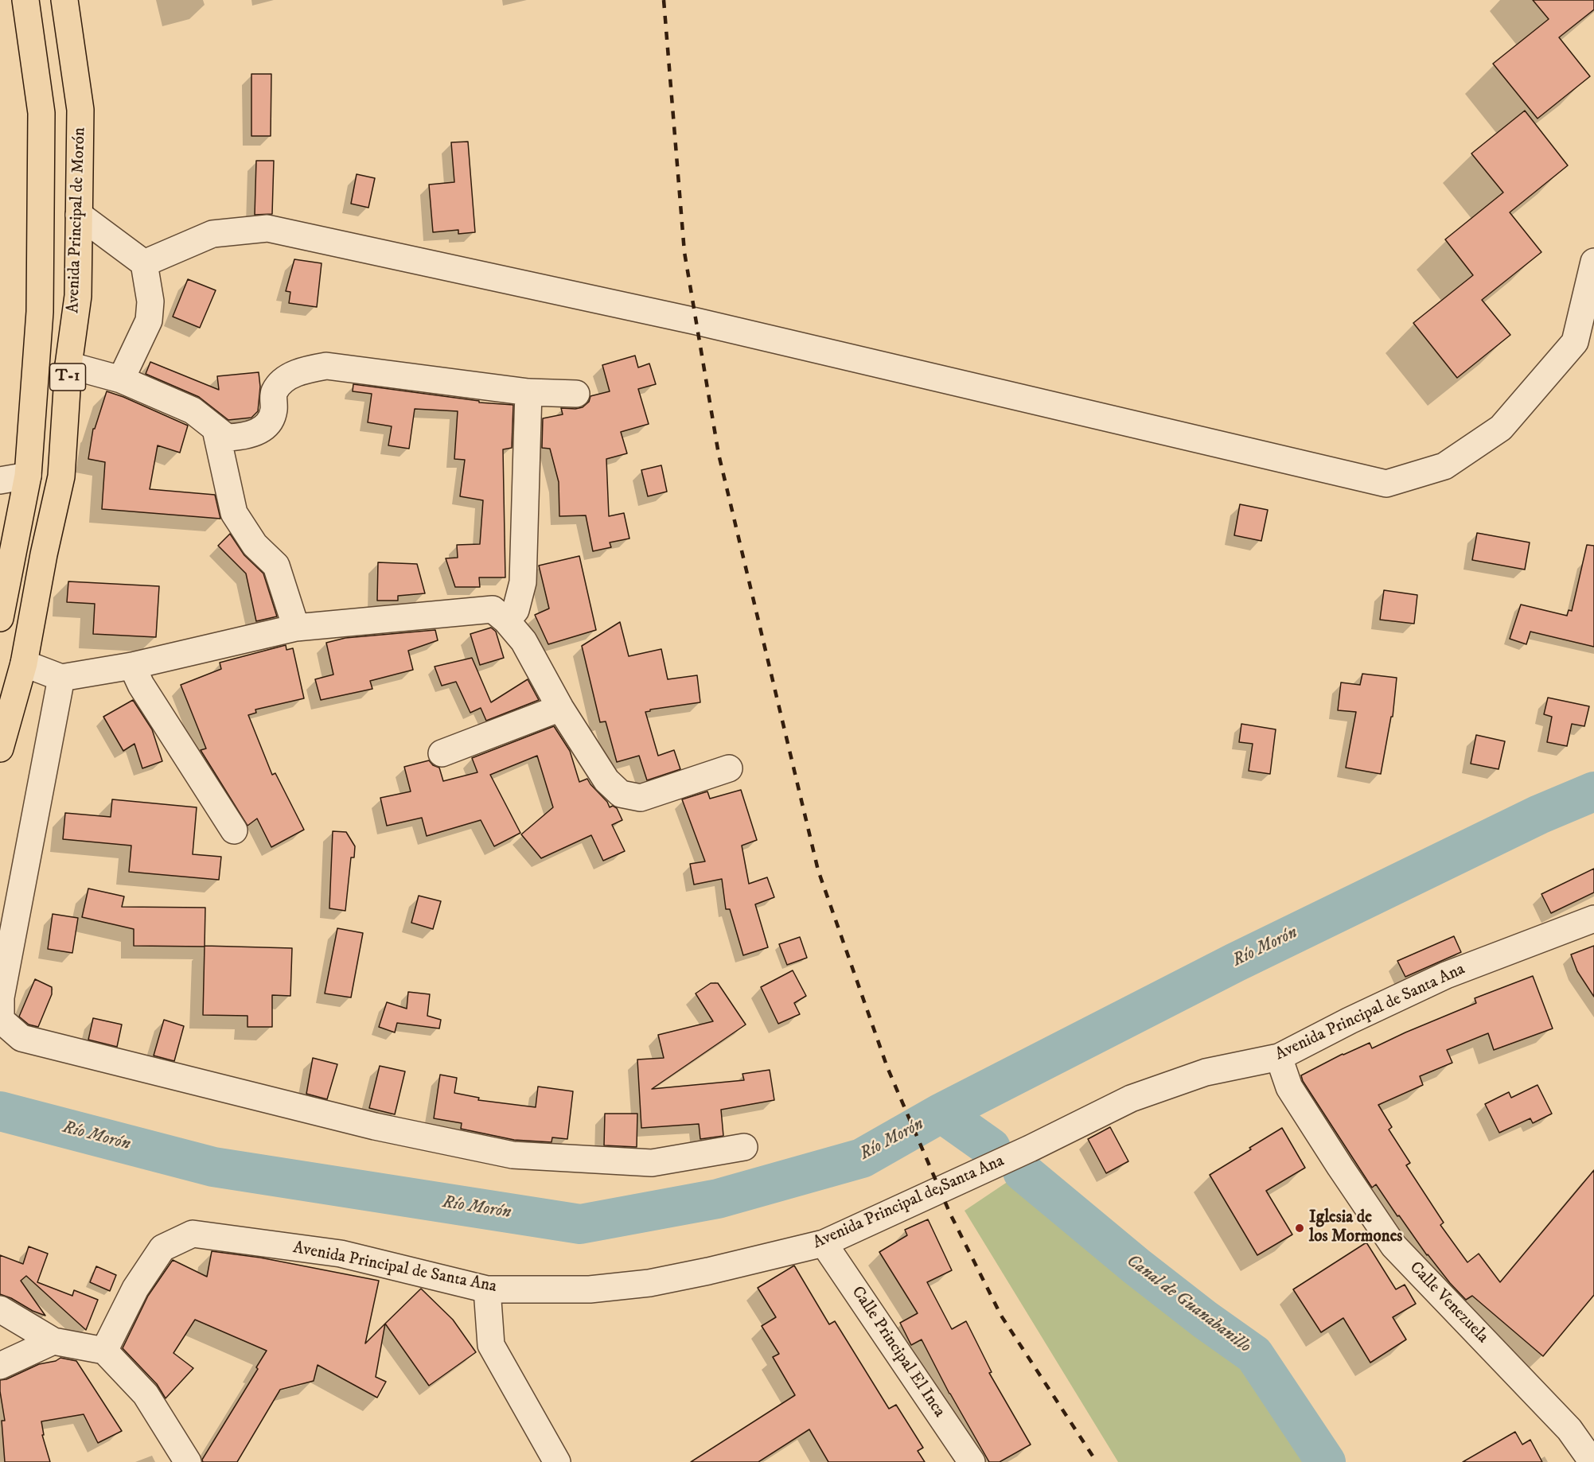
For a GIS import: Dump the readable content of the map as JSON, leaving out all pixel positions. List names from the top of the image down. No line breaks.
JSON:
{"streets":{"main road":["Avenida Principal de Morón","T-1"],"street":["Avenida Principal de Santa Ana","Calle Venezuela","Calle Principal El Inca"]},"crossings":[["Avenida Principal de Santa Ana","Calle Venezuela"],["Avenida Principal de Santa Ana","Calle Principal El Inca"]],"water":["Río Morón","Canal de Guanabanillo"],"places":["Iglesia de los Mormones"]}
